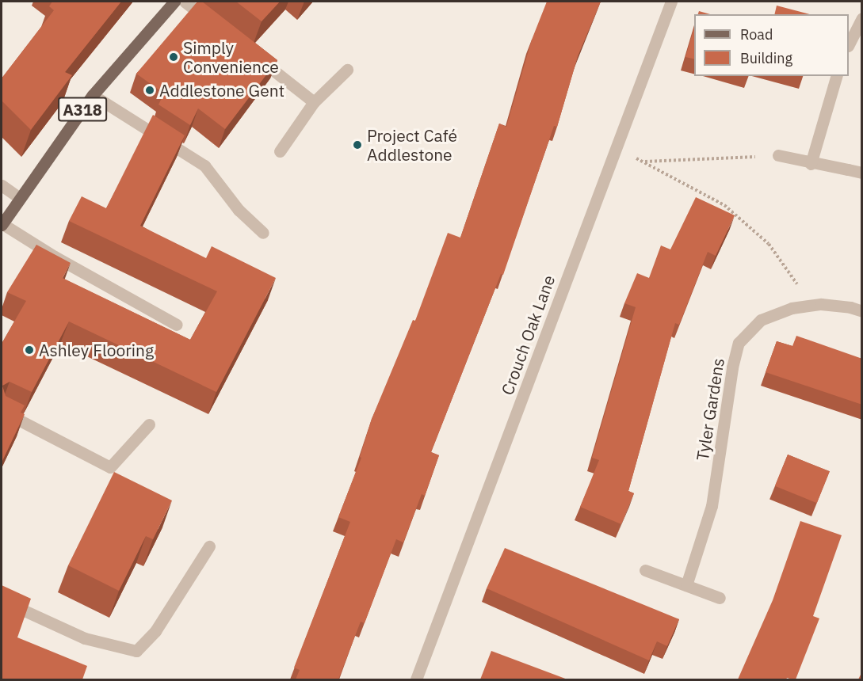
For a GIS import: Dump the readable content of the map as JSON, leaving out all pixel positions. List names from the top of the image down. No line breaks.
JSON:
{"streets":{"main road":["A318"],"street":["Crouch Oak Lane","Tyler Gardens"]},"places":["Simply Convenience","Addlestone Gent","Project Café Addlestone","Ashley Flooring"],"legend":["Road","Building"]}
